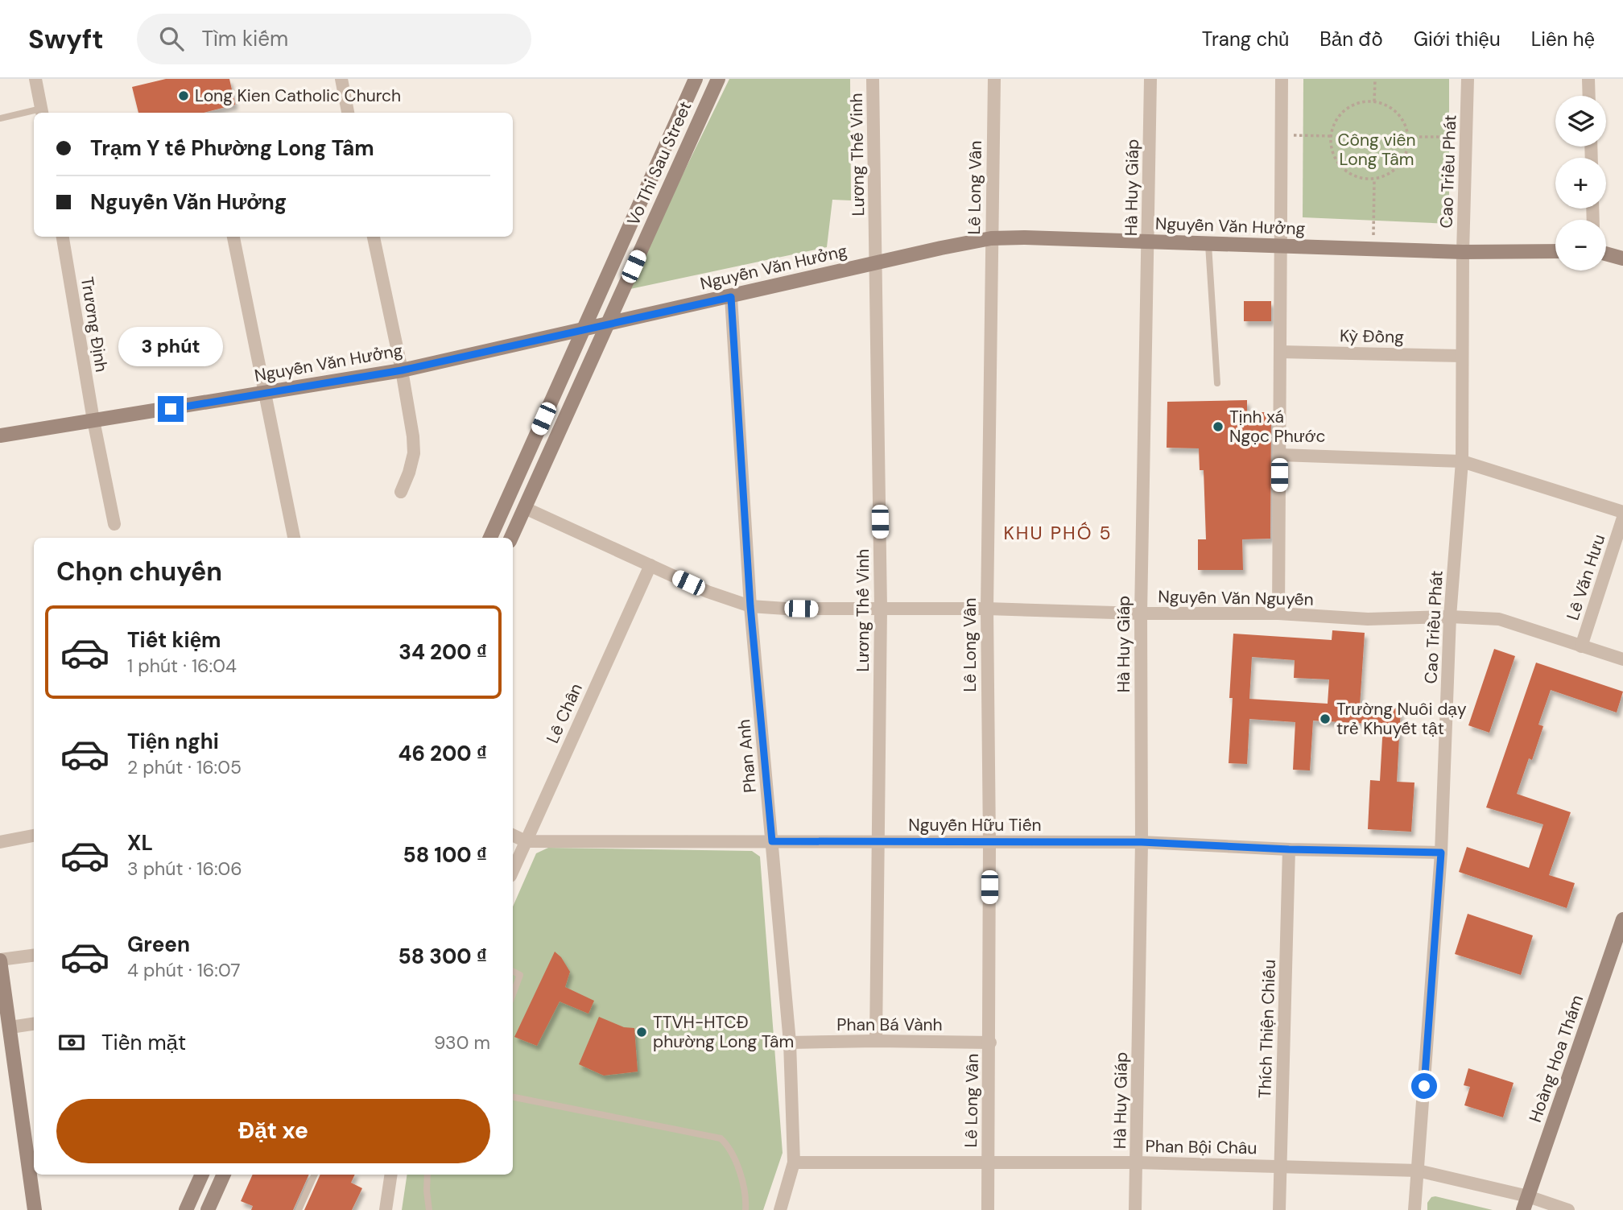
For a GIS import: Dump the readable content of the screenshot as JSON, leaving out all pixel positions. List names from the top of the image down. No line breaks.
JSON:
{"streets":{"street":["Lương Thế Vinh","Vo Thi Sau Street","Cao Triều Phát","Lê Long Vân","Hà Huy Giáp","Nguyễn Văn Hưởng","Trương Định","Kỳ Đồng","Lê Văn Hưu","Nguyễn Văn Nguyễn","Lê Chân","Phan Anh","Nguyễn Hữu Tiến","Phan Bá Vành","Thích Thiện Chiếu","Hoàng Hoa Thám","Phan Bội Châu"]},"crossings":[["Lương Thế Vinh","Nguyễn Văn Hưởng"],["Lương Thế Vinh","Nguyễn Văn Nguyễn"],["Lương Thế Vinh","Nguyễn Hữu Tiến"],["Lương Thế Vinh","Phan Bá Vành"],["Vo Thi Sau Street","Nguyễn Văn Hưởng"],["Vo Thi Sau Street","Nguyễn Văn Nguyễn"],["Cao Triều Phát","Nguyễn Văn Hưởng"],["Cao Triều Phát","Kỳ Đồng"],["Cao Triều Phát","Nguyễn Văn Nguyễn"],["Cao Triều Phát","Nguyễn Hữu Tiến"],["Cao Triều Phát","Phan Bội Châu"],["Lê Long Vân","Nguyễn Văn Hưởng"],["Lê Long Vân","Nguyễn Văn Nguyễn"],["Lê Long Vân","Nguyễn Hữu Tiến"],["Lê Long Vân","Phan Bá Vành"],["Lê Long Vân","Phan Bội Châu"],["Hà Huy Giáp","Nguyễn Văn Hưởng"],["Hà Huy Giáp","Nguyễn Văn Nguyễn"],["Hà Huy Giáp","Nguyễn Hữu Tiến"],["Hà Huy Giáp","Phan Bội Châu"],["Nguyễn Văn Hưởng","Trương Định"],["Nguyễn Văn Hưởng","Phan Anh"],["Lê Văn Hưu","Nguyễn Văn Nguyễn"],["Nguyễn Văn Nguyễn","Lê Chân"],["Nguyễn Văn Nguyễn","Phan Anh"],["Lê Chân","Nguyễn Hữu Tiến"],["Phan Anh","Nguyễn Hữu Tiến"],["Phan Anh","Phan Bá Vành"],["Phan Anh","Phan Bội Châu"],["Nguyễn Hữu Tiến","Thích Thiện Chiếu"],["Thích Thiện Chiếu","Phan Bội Châu"],["Hoàng Hoa Thám","Phan Bội Châu"]],"districts":["KHU PHỐ 5"],"parks":["Công viên Long Tâm"],"places":["Long Kien Catholic Church","Tịnh xá Ngọc Phước","Trường Nuôi dạy trẻ Khuyết tật","TTVH-HTCĐ phường Long Tâm"],"page":{"header":"Swyft","search":"Tìm kiếm","nav":["Trang chủ","Bản đồ","Giới thiệu","Liên hệ"],"map_buttons":["+","−"],"banner":["Trạm Y tế Phường Long Tâm","Nguyễn Văn Hưởng"],"bubble":"3 phút","heading":"Chọn chuyến","list":[{"name":"Tiết kiệm","note":"1 phút · 16:04","value":"34 200 ₫"},{"name":"Tiện nghi","note":"2 phút · 16:05","value":"46 200 ₫"},{"name":"XL","note":"3 phút · 16:06","value":"58 100 ₫"},{"name":"Green","note":"4 phút · 16:07","value":"58 300 ₫"}],"pay":["Tiền mặt","930 m"],"buttons":"Đặt xe"}}
